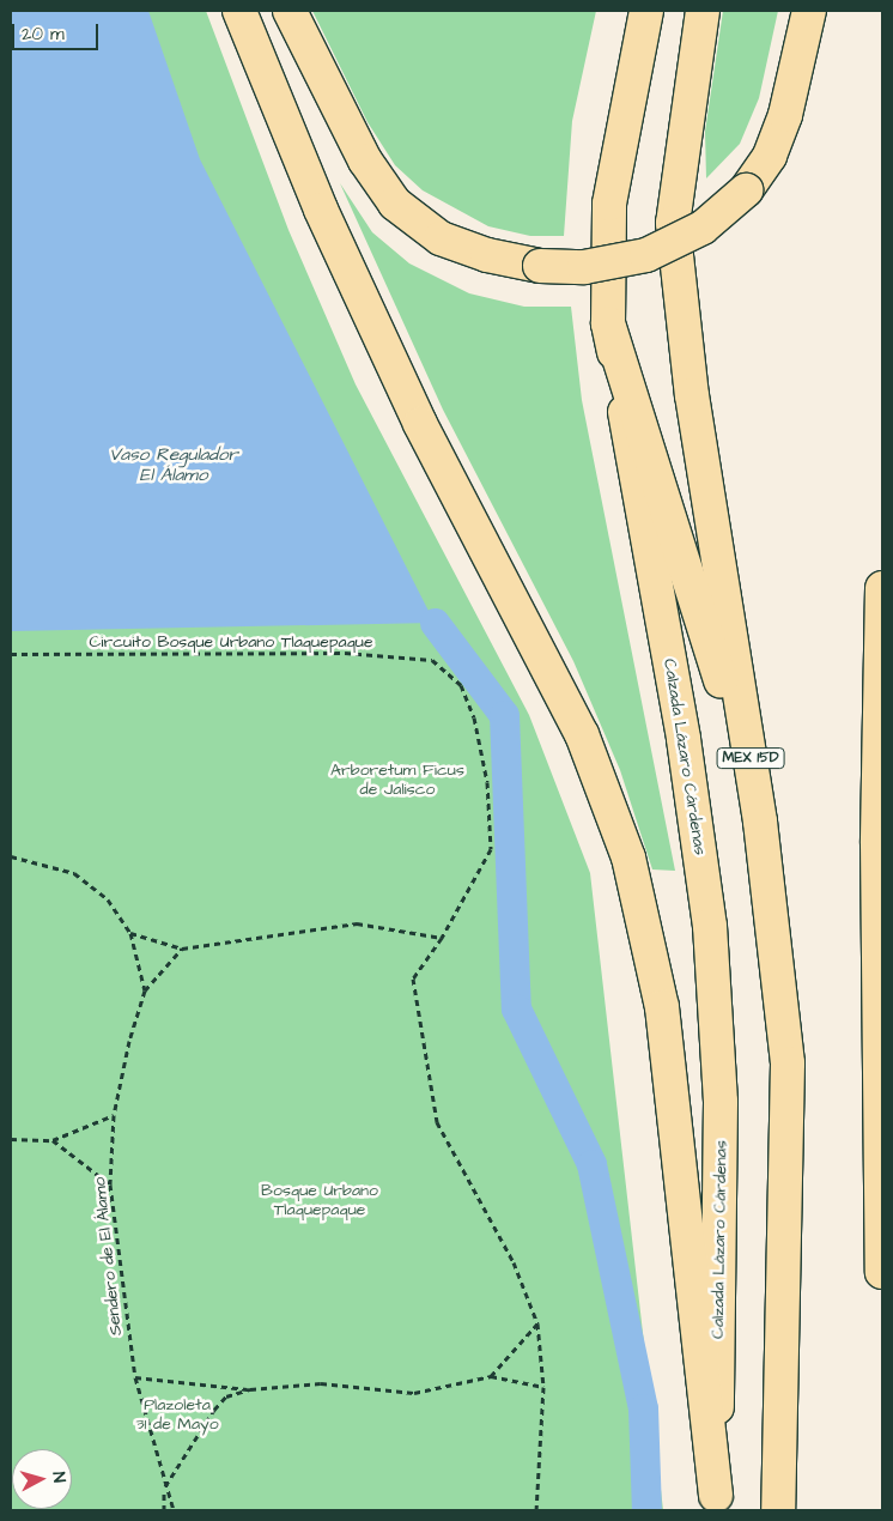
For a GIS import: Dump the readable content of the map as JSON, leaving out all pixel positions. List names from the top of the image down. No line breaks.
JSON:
{"streets":{"main road":["Calzada Lázaro Cárdenas","MEX 15D"],"path":["Circuito Bosque Urbano Tlaquepaque","Sendero de El Álamo"]},"water":["Vaso Regulador El Álamo"],"parks":["Arboretum Ficus de Jalisco","Bosque Urbano Tlaquepaque","Plazoleta 31 de Mayo"],"scale_bar":"20 m","north":"right"}
